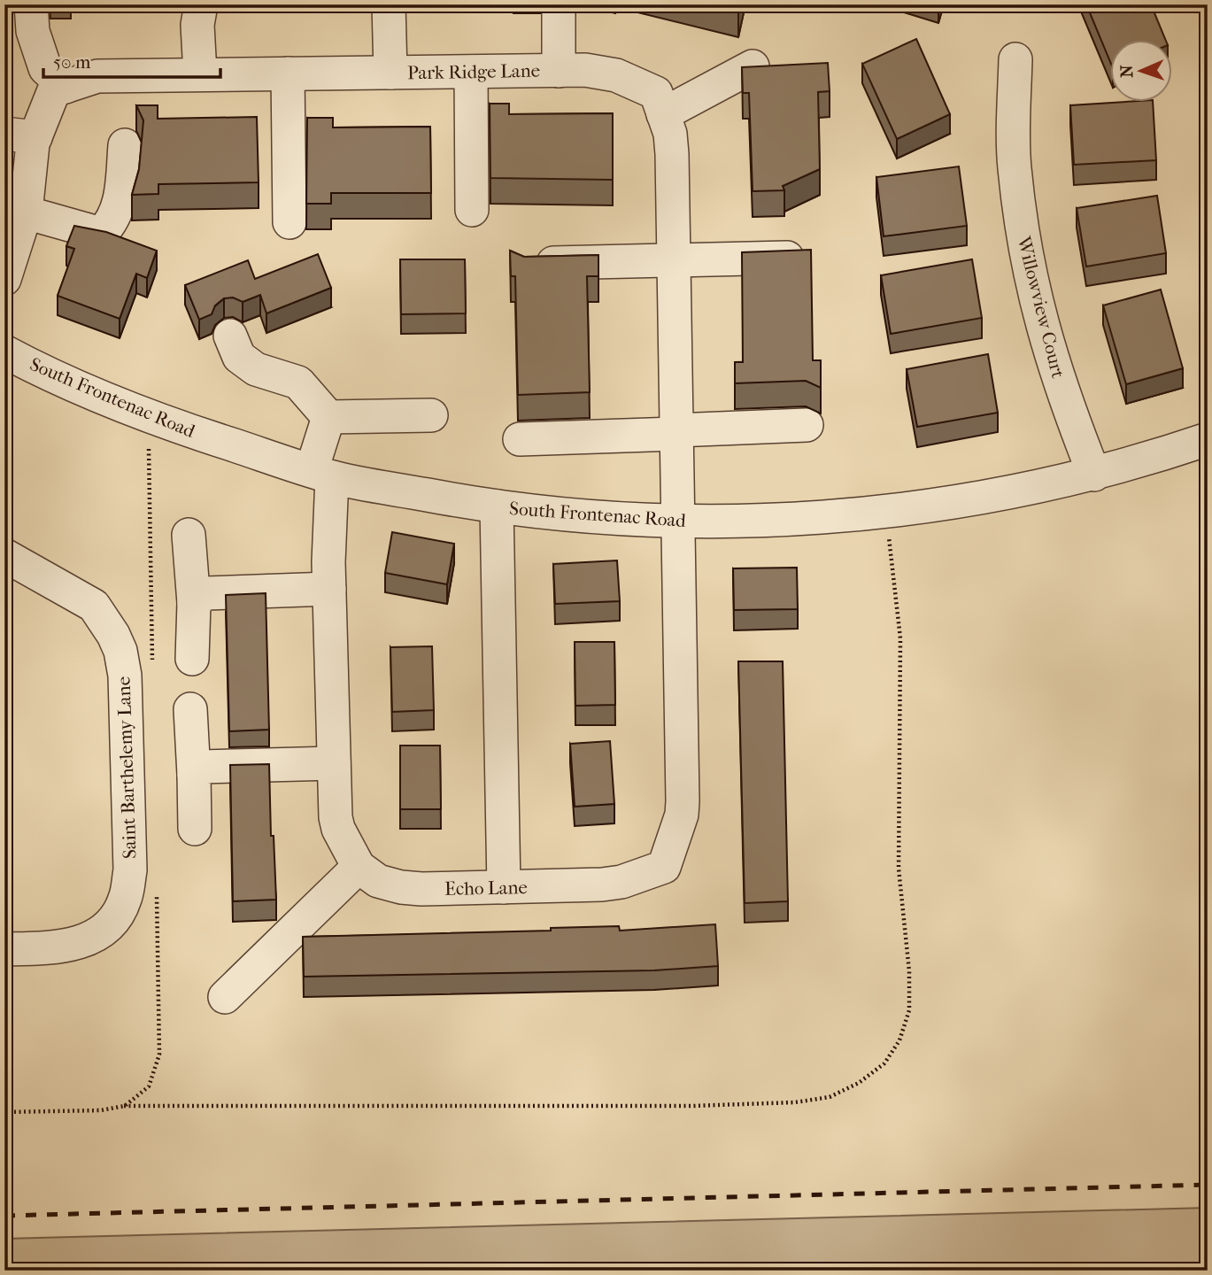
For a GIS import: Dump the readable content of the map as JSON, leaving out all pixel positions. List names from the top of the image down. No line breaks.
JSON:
{"streets":{"street":["Park Ridge Lane","Willowview Court","South Frontenac Road","Saint Barthelemy Lane","Echo Lane"]},"crossings":[["Park Ridge Lane","South Frontenac Road"],["Park Ridge Lane","Echo Lane"],["Willowview Court","South Frontenac Road"],["South Frontenac Road","Echo Lane"]],"scale_bar":"50 m","north":"left"}
